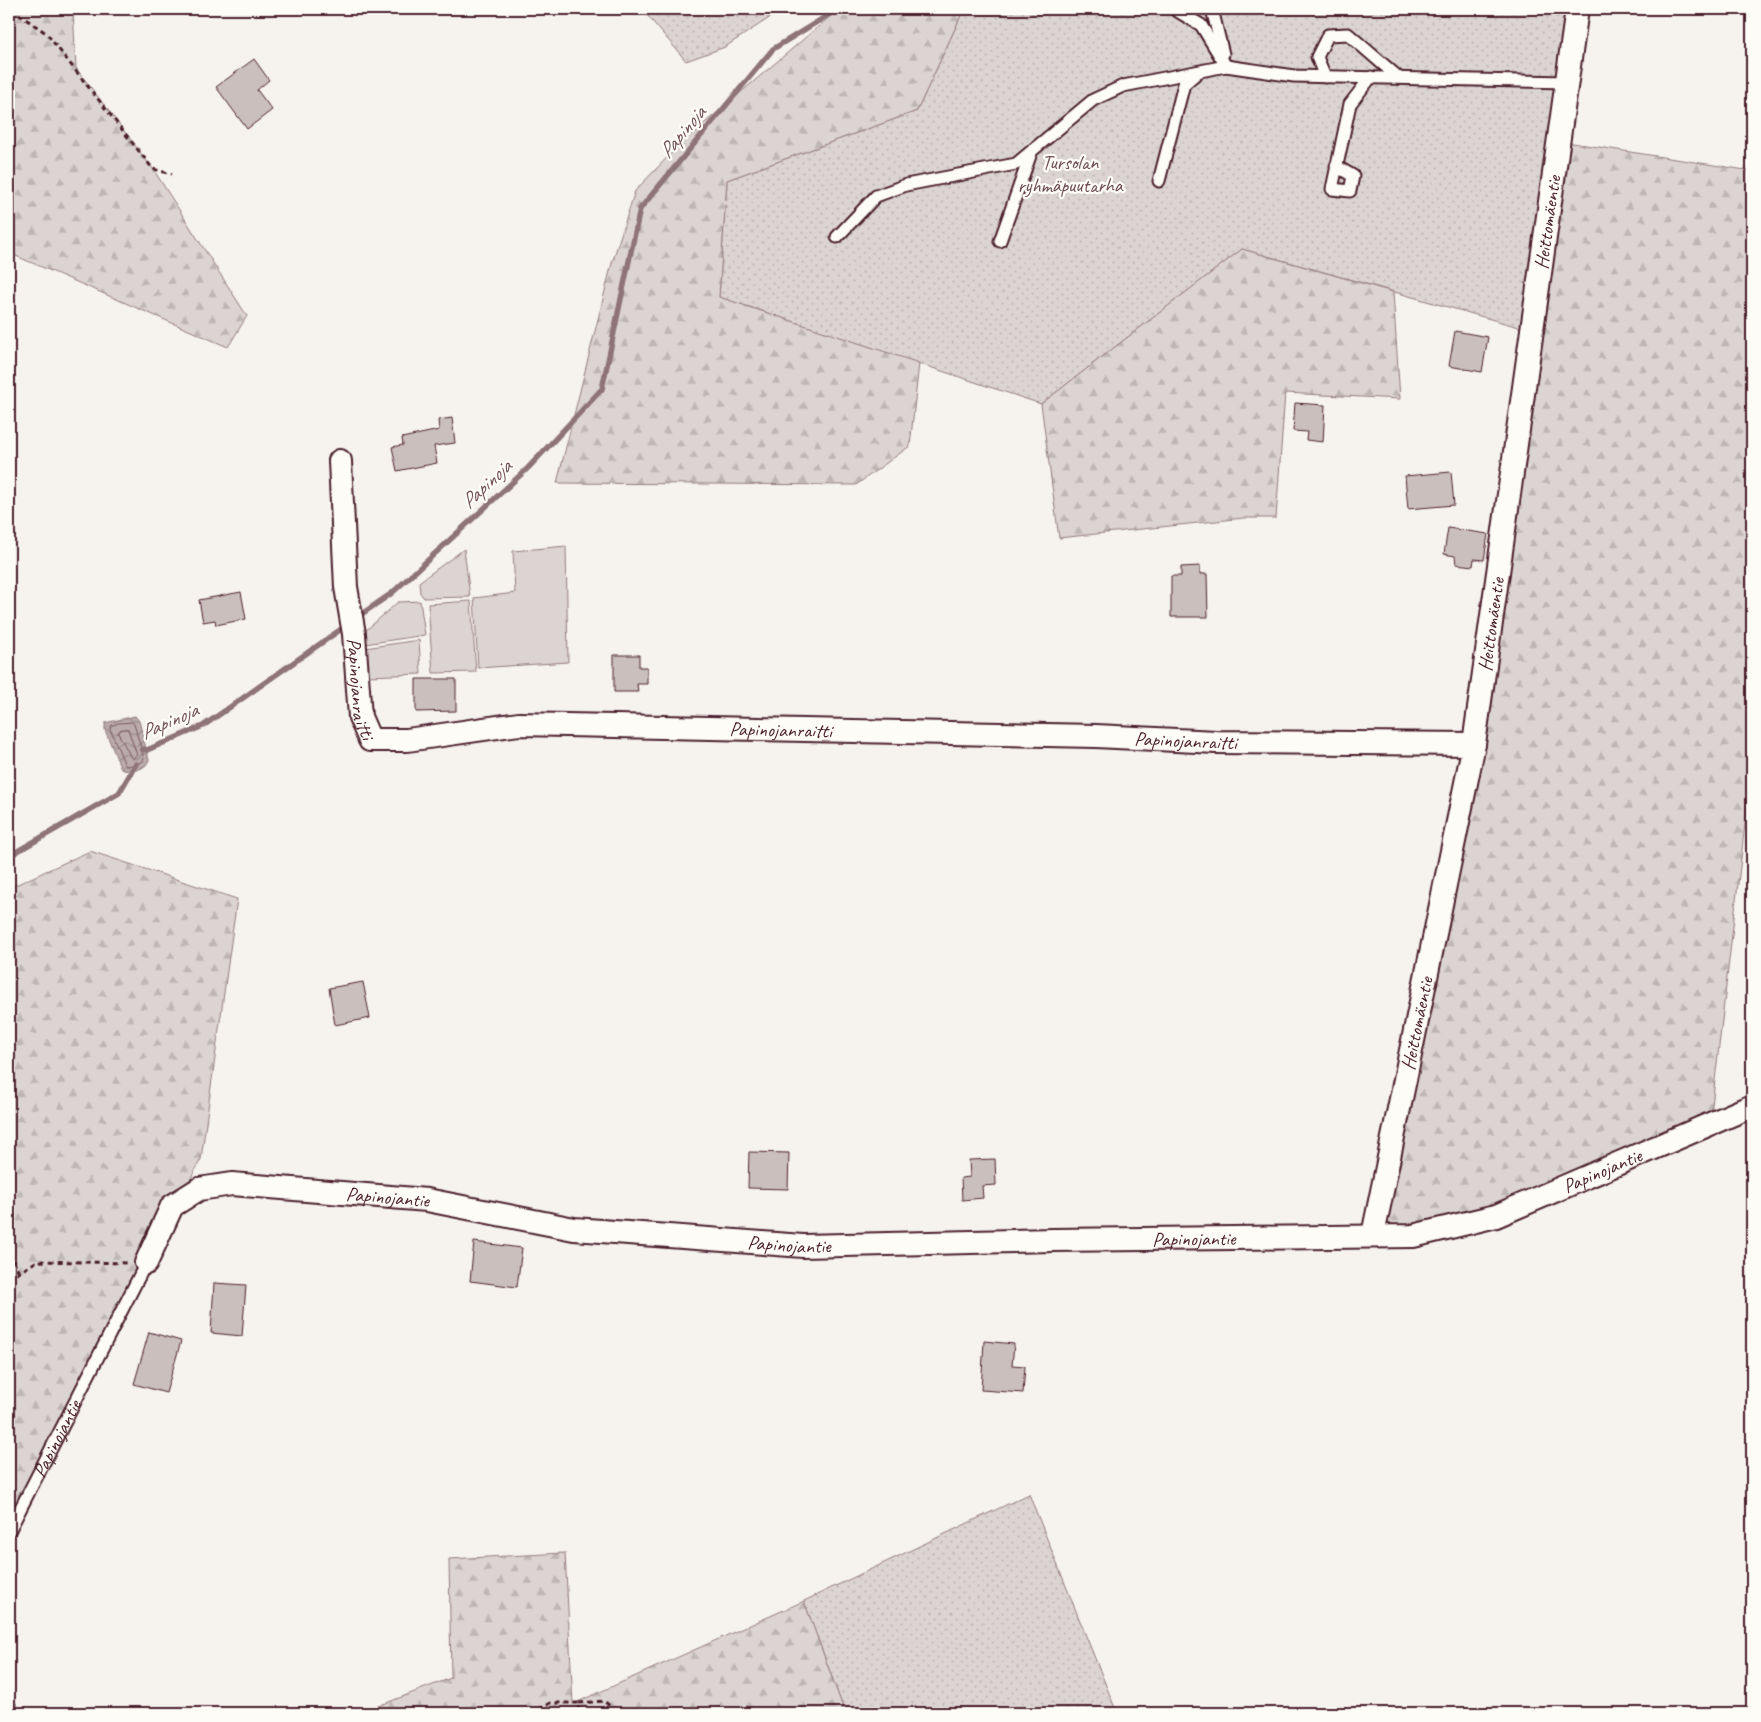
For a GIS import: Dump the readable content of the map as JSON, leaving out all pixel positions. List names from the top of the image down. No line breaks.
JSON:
{"streets":{"street":["Heittomäentie","Papinojanraitti","Papinojantie"]},"crossings":[["Heittomäentie","Papinojanraitti"],["Heittomäentie","Papinojantie"]],"water":["Papinoja"],"parks":["Tursolan ryhmäpuutarha"]}
